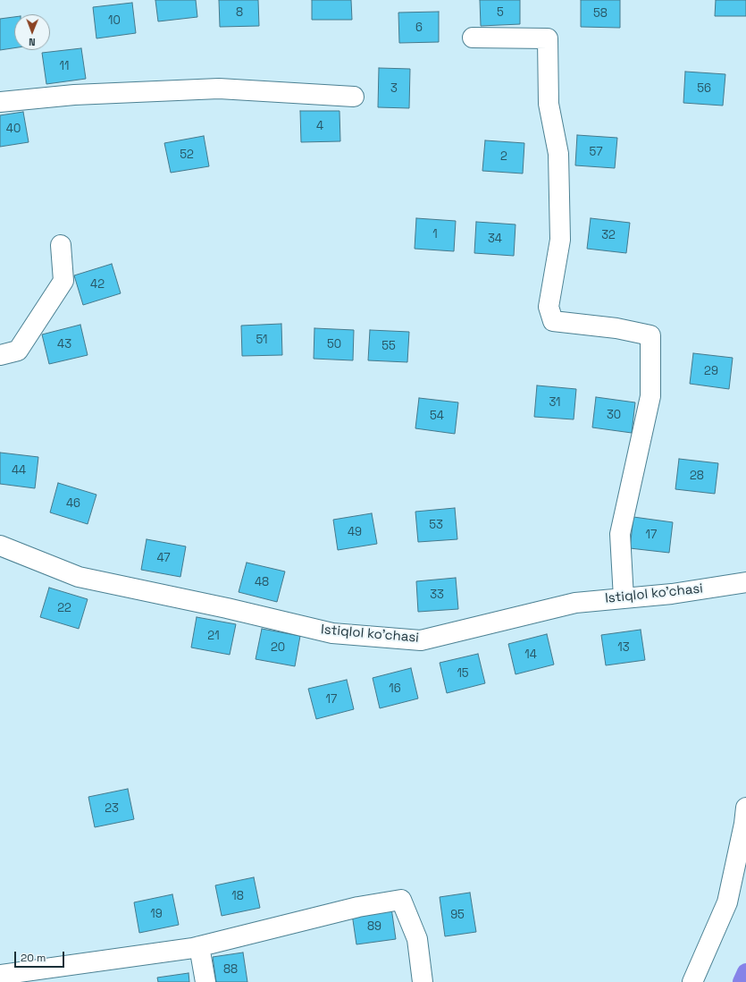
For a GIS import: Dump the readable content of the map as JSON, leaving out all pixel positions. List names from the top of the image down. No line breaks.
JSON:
{"streets":{"street":["Istiqlol ko'chasi"]},"house_numbers":["8","5","58","10","6","11","3","56","4","40","57","52","2","1","32","34","42","51","43","50","55","29","31","30","54","44","28","46","53","49","17","47","48","33","22","21","20","13","14","15","16","17","23","18","19","95","89","88"],"scale_bar":"20 m","north":"bottom"}
